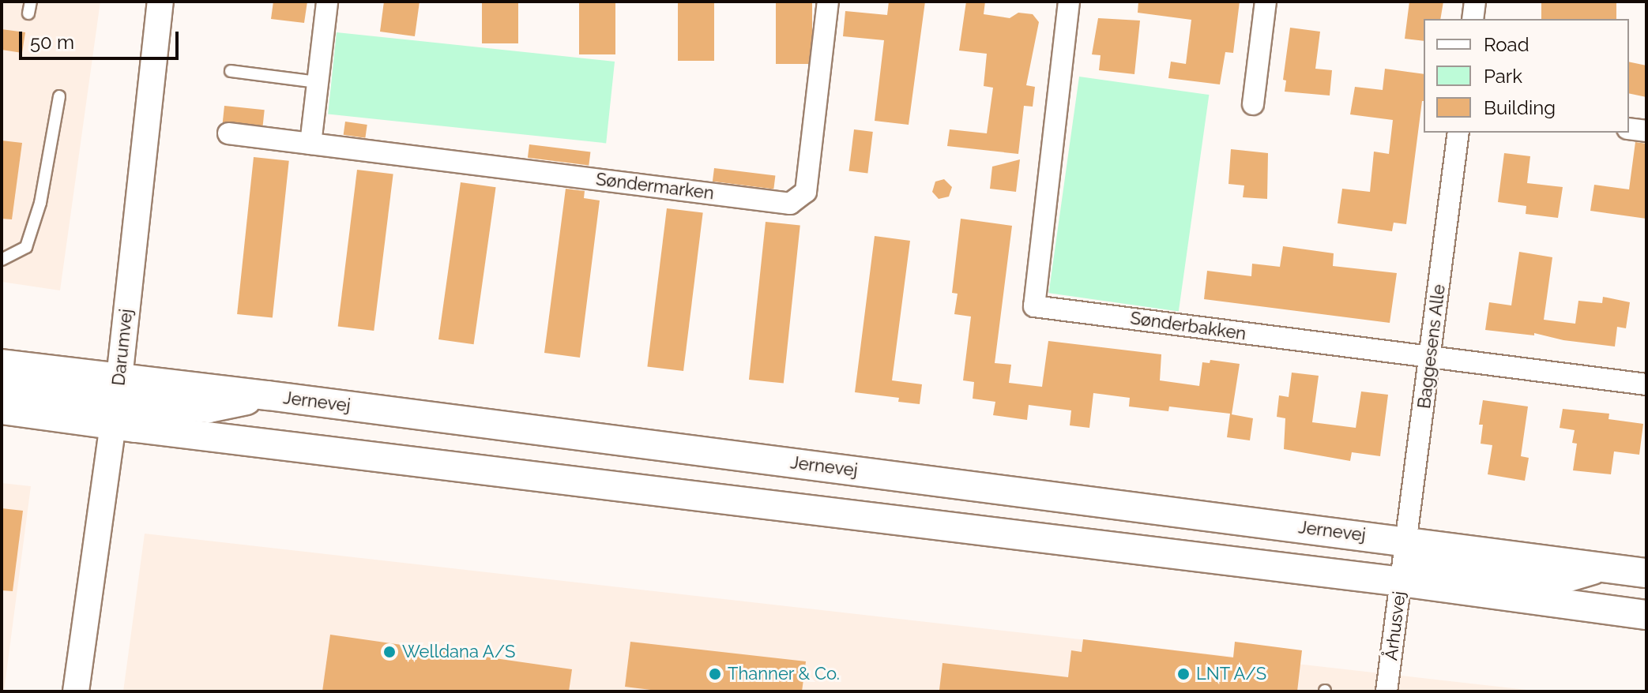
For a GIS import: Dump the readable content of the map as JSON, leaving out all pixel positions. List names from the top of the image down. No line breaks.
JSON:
{"streets":{"main road":["Jernevej"],"street":["Søndermarken","Sønderbakken","Baggesens Alle","Darumvej","Århusvej"]},"crossings":[["Sønderbakken","Baggesens Alle"],["Baggesens Alle","Jernevej"],["Baggesens Alle","Århusvej"],["Darumvej","Jernevej"],["Jernevej","Århusvej"]],"places":["Welldana A/S","Thanner & Co.","LNT A/S"],"legend":["Road","Park","Building"],"scale_bar":"50 m"}
